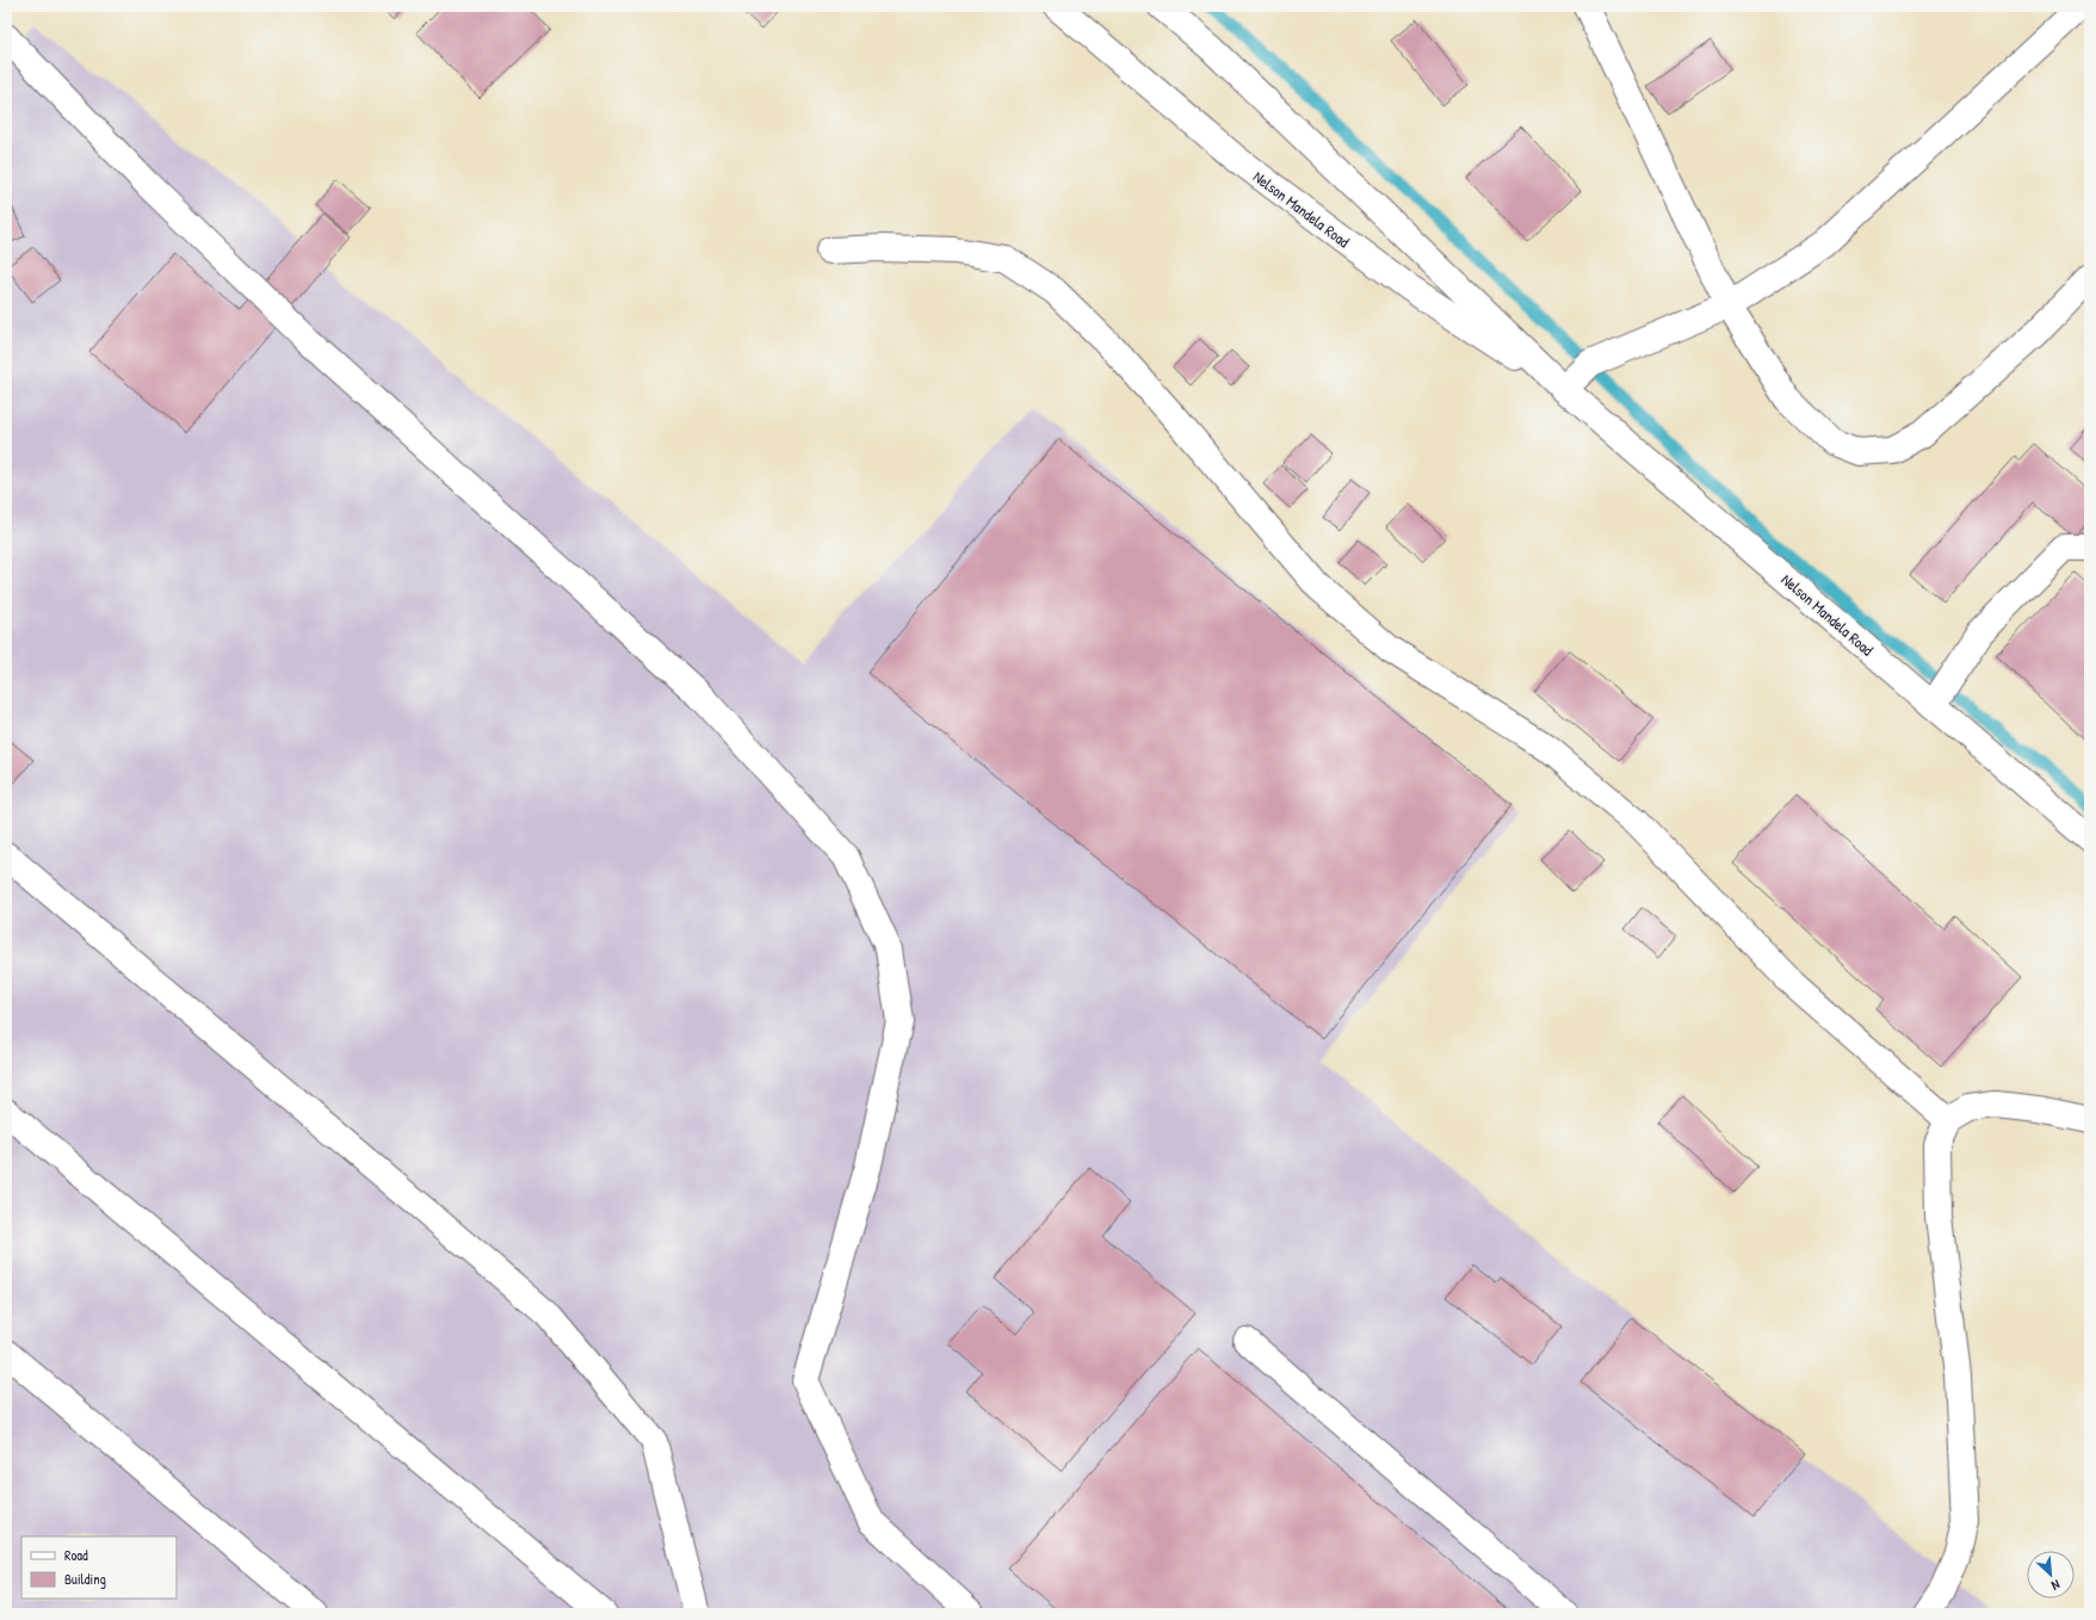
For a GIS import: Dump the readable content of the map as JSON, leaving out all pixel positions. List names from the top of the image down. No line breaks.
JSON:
{"streets":{"main road":["Nelson Mandela Road"]},"legend":["Road","Building"],"north":"bottom right"}
